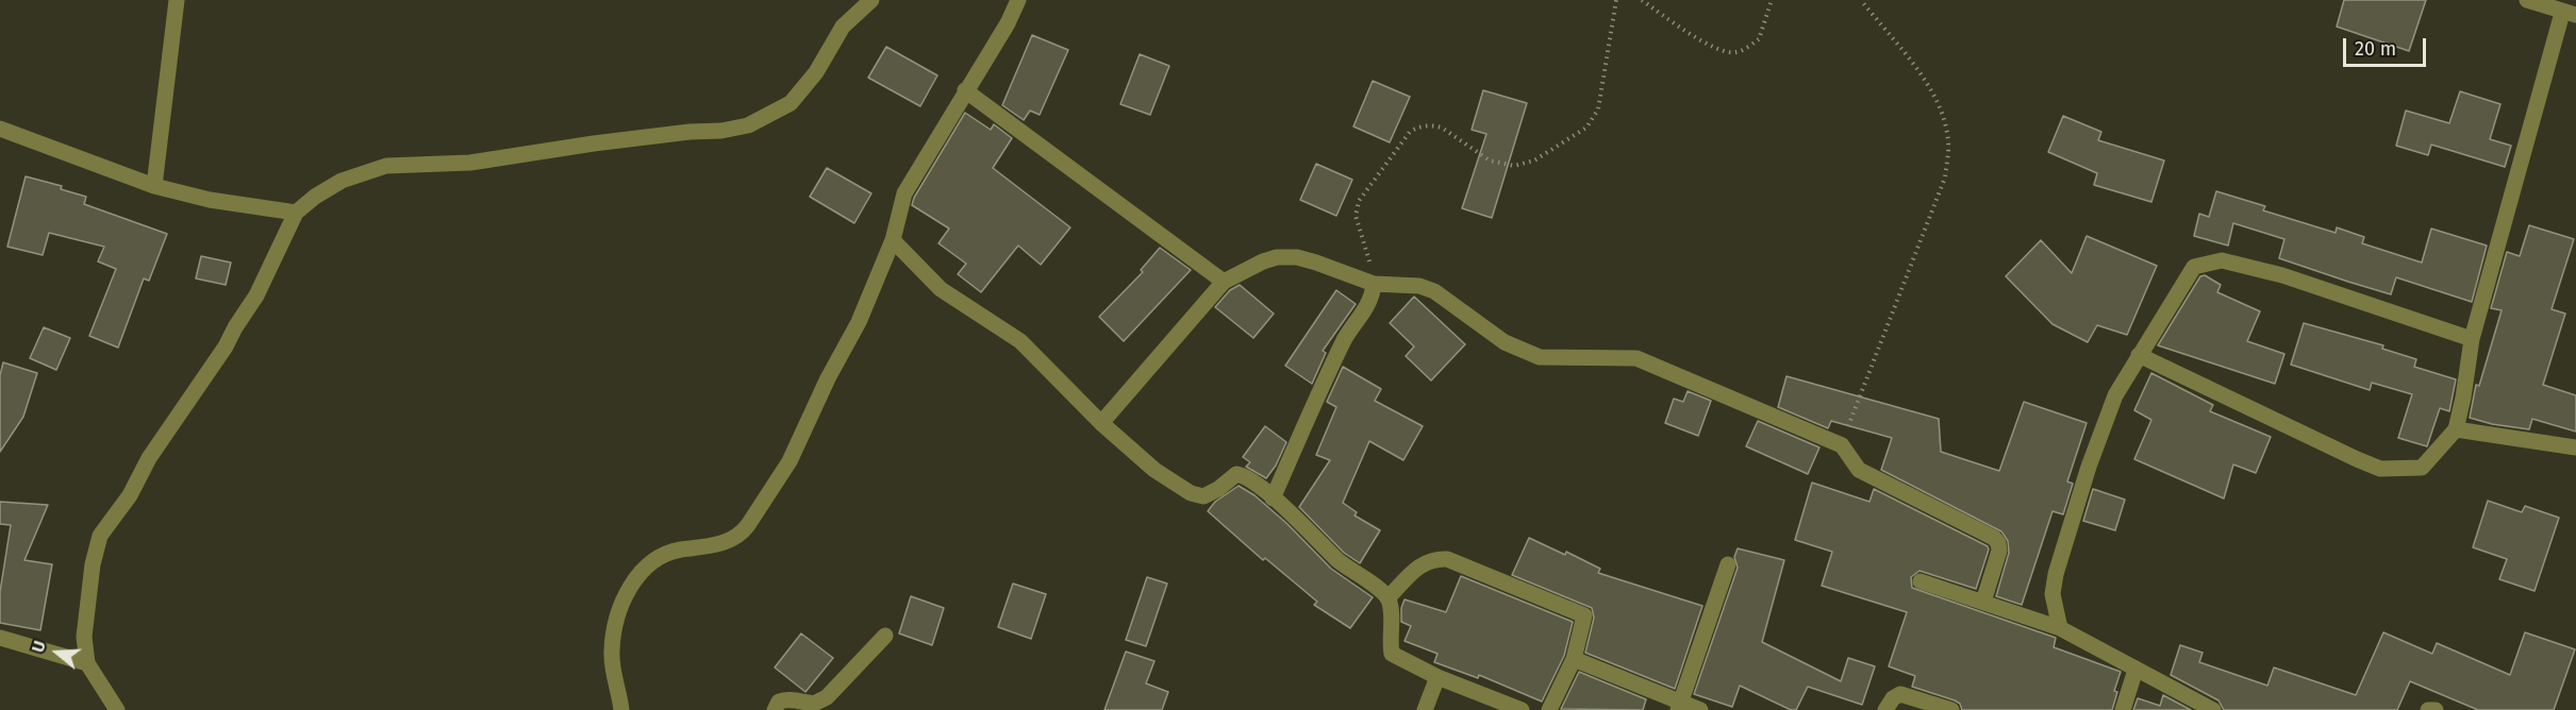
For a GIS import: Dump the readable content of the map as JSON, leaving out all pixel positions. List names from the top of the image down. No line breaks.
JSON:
{"scale_bar":"20 m","north":"left"}
